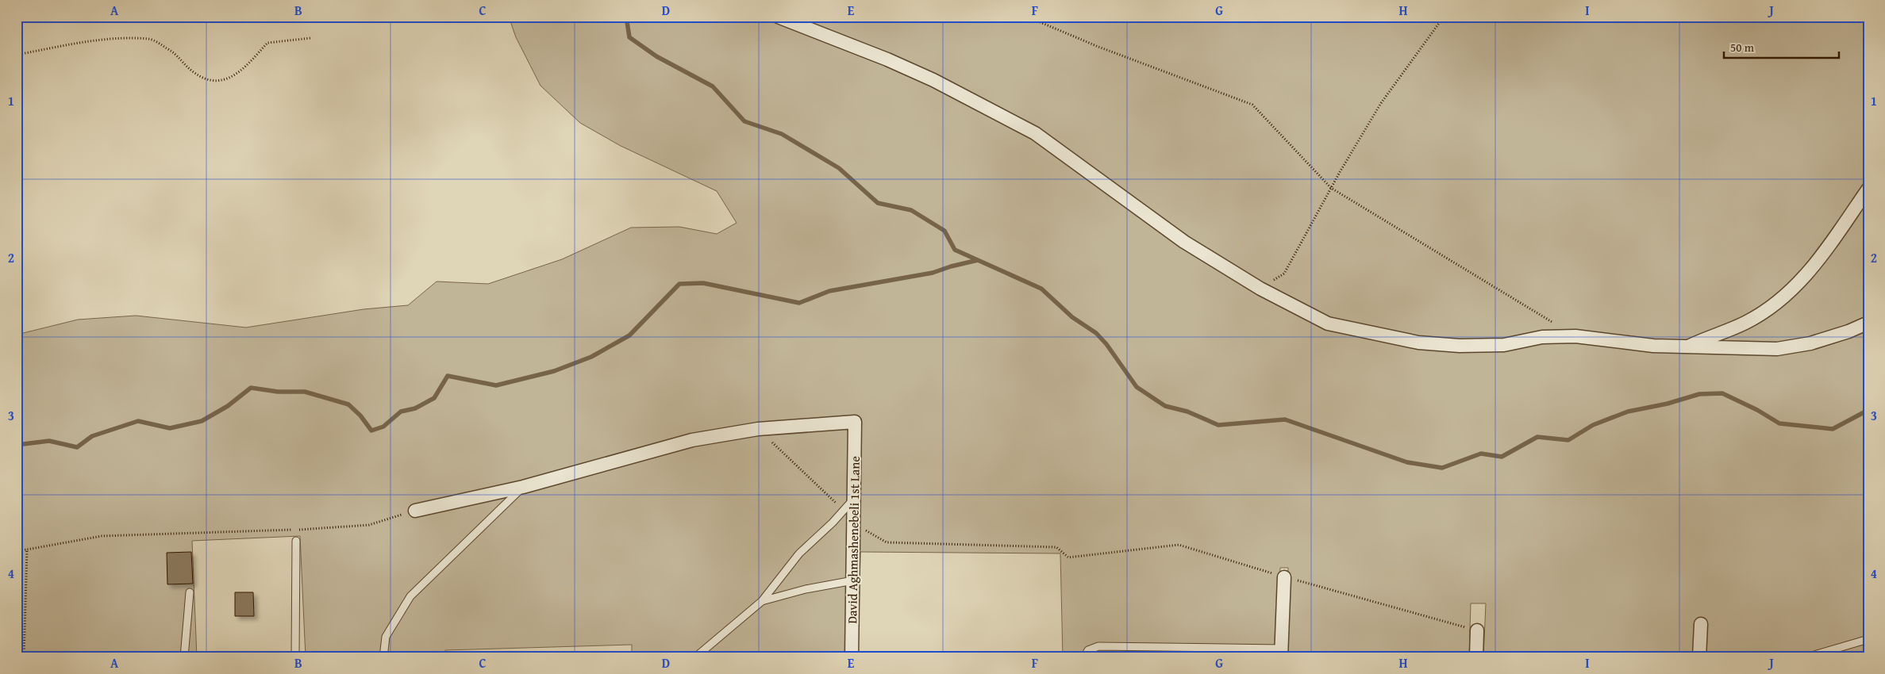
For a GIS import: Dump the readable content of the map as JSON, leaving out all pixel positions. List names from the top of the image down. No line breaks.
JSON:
{"streets":{"street":["David Aghmashenebeli 1st Lane"]},"scale_bar":"50 m","grid":{"columns":["A","B","C","D","E","F","G","H","I","J"],"rows":["1","2","3","4"]}}
